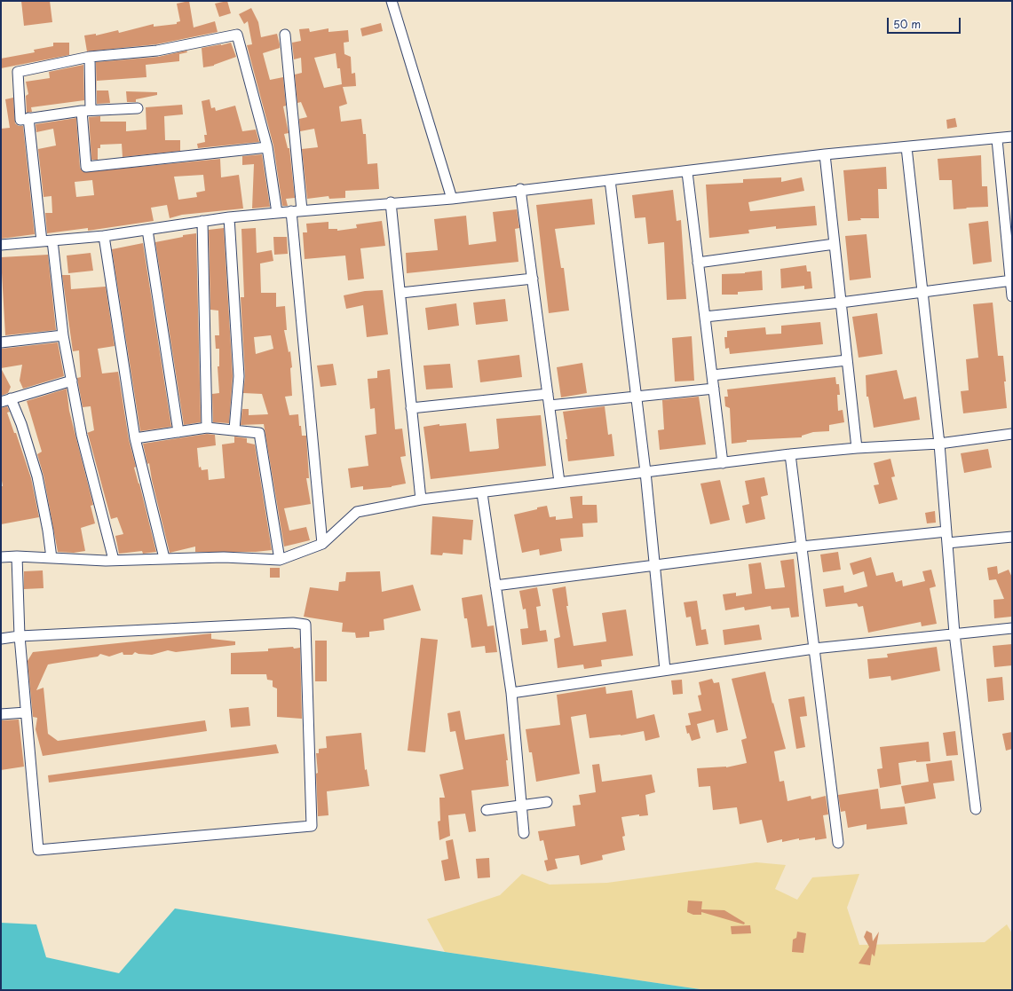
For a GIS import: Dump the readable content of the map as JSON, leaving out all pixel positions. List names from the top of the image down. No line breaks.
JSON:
{"scale_bar":"50 m"}
